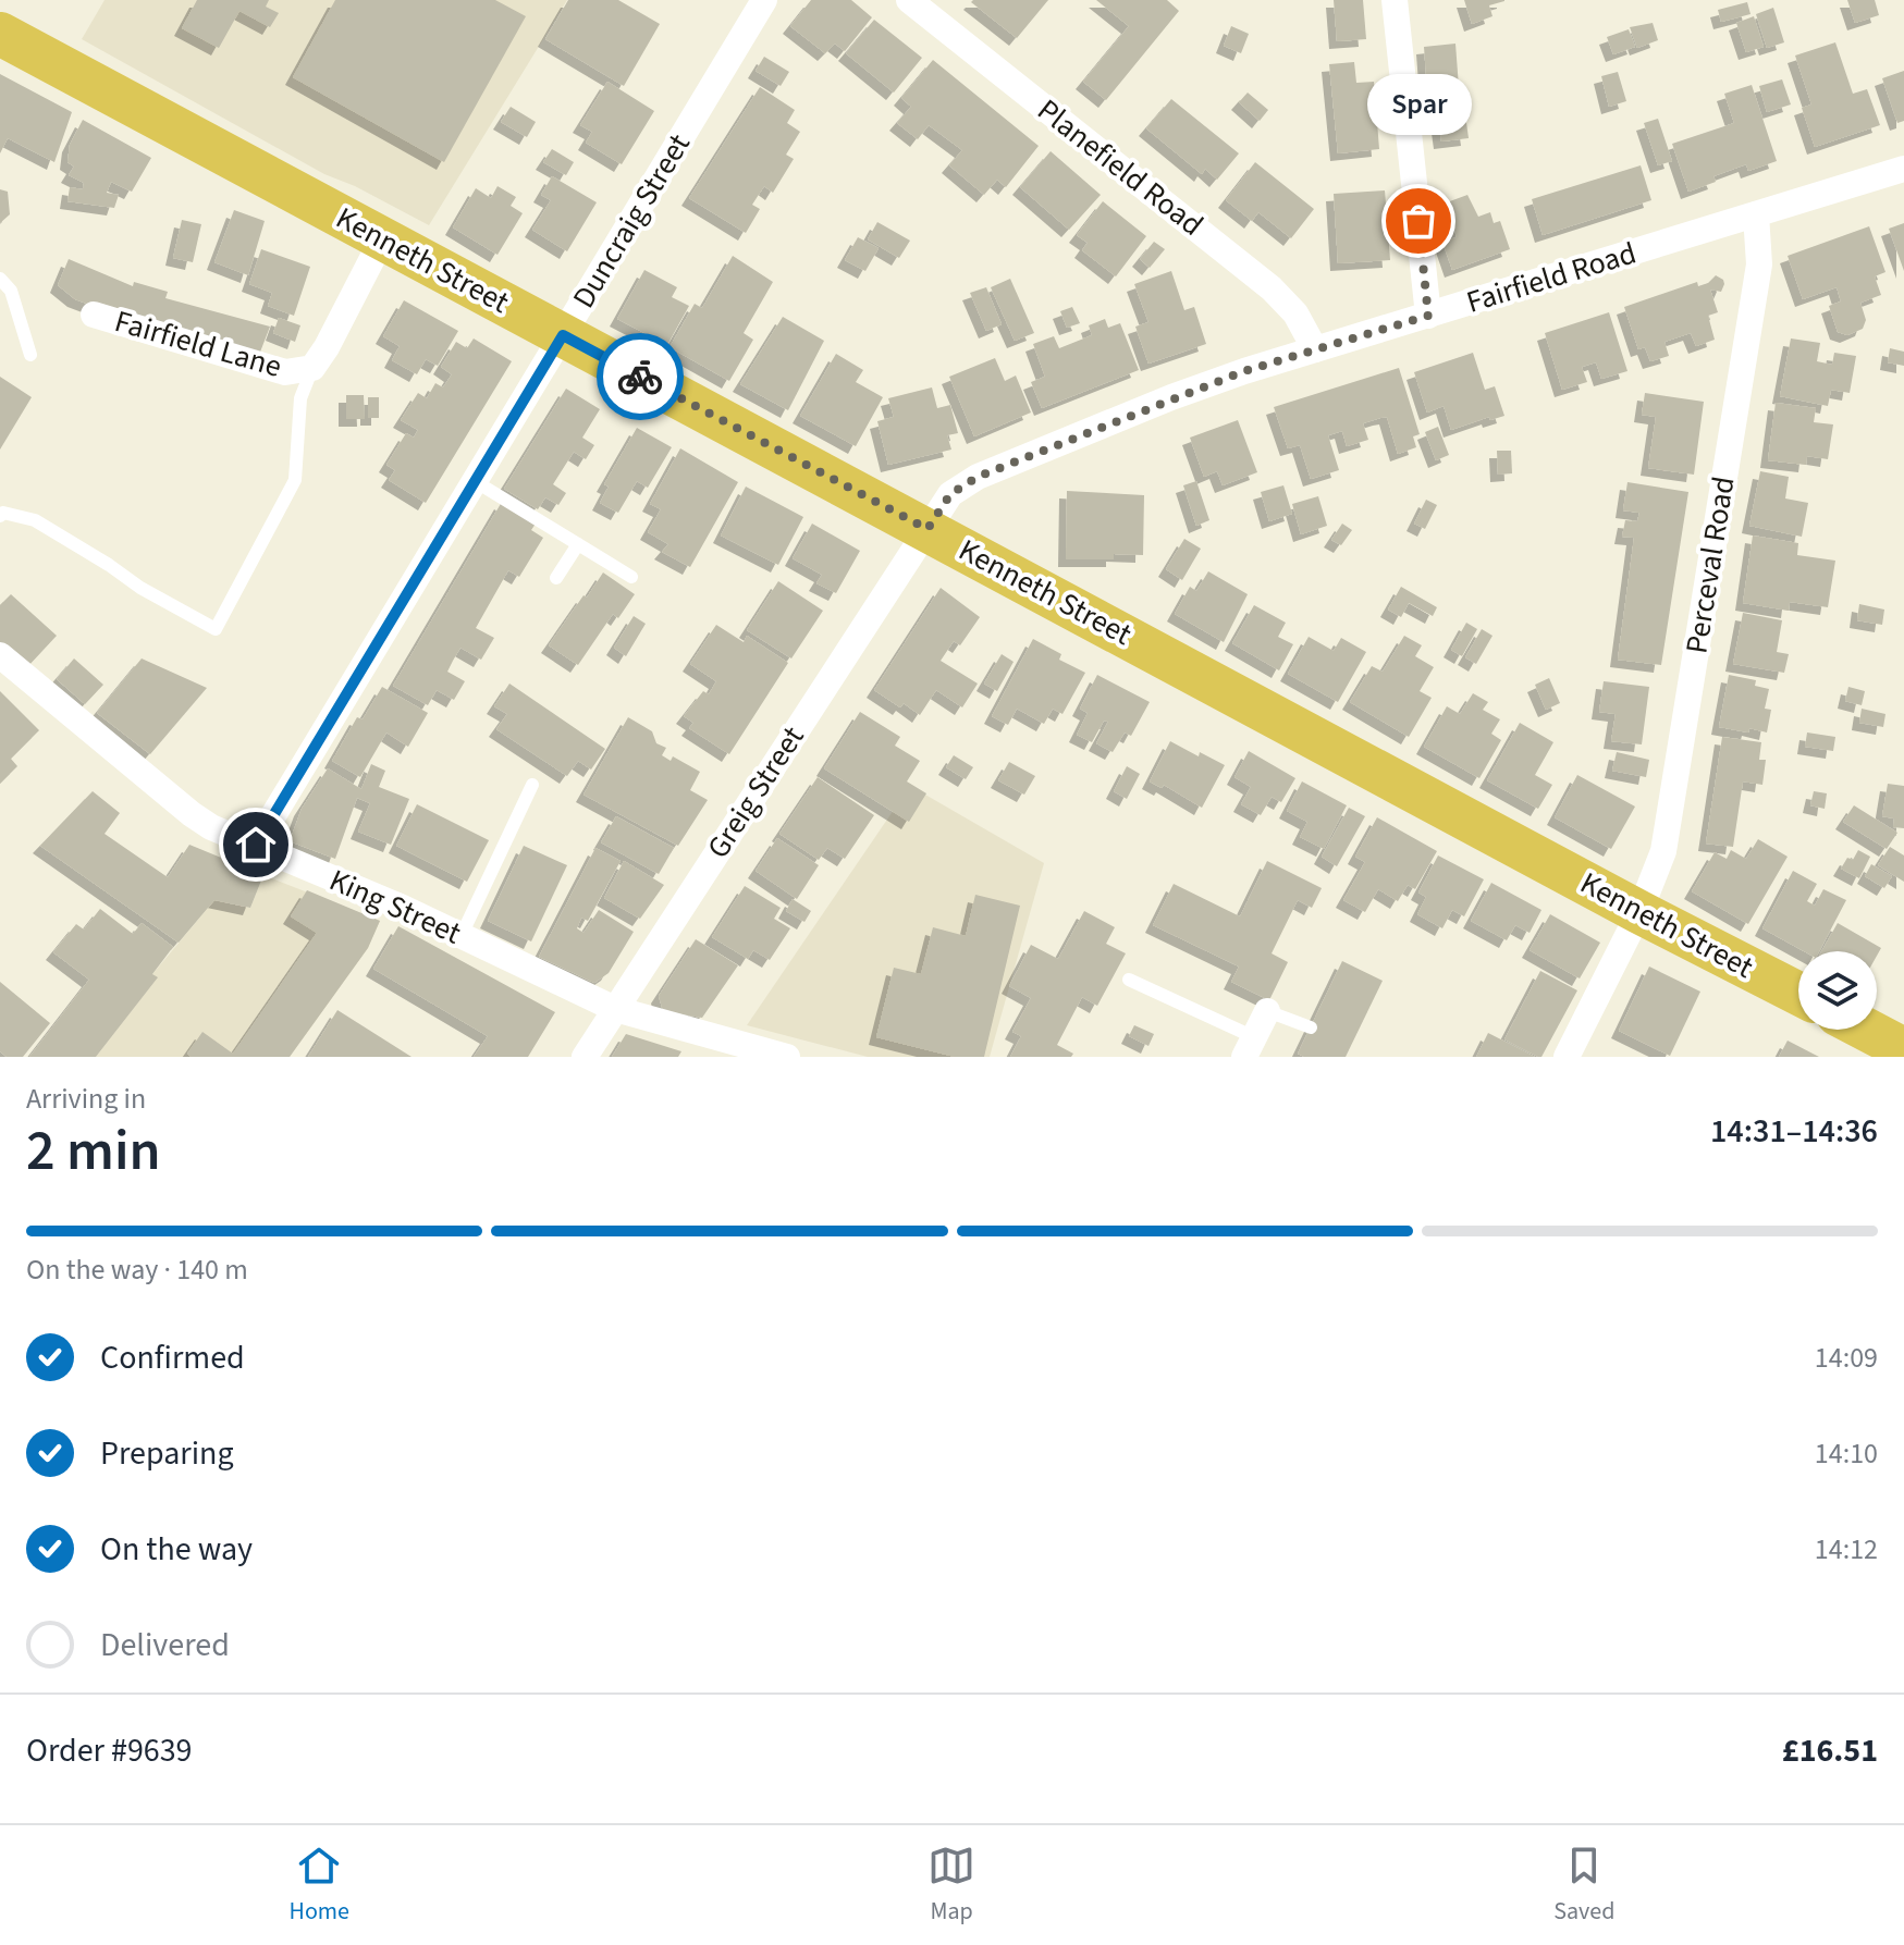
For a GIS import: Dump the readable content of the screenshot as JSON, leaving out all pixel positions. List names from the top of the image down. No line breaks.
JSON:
{"streets":{"highway":["Kenneth Street"],"street":["Planefield Road","Duncraig Street","Fairfield Road","Fairfield Lane","Perceval Road","Greig Street","King Street"]},"crossings":[["Planefield Road","Fairfield Road"],["Duncraig Street","Kenneth Street"],["Duncraig Street","King Street"],["Kenneth Street","Fairfield Road"],["Kenneth Street","Fairfield Lane"],["Kenneth Street","Perceval Road"],["Kenneth Street","Greig Street"],["Fairfield Road","Perceval Road"],["Fairfield Road","Greig Street"],["Greig Street","King Street"]],"places":["Spar"],"page":{"bubble":"Spar","heading":["2 min","Arriving in","14:31–14:36"],"panel":["Order #9639","£16.51"],"bar":"On the way · 140 m","list":[["Confirmed","14:09"],["Preparing","14:10"],["On the way","14:12"],"Delivered"],"tabs":["Home","Map","Saved"]}}
